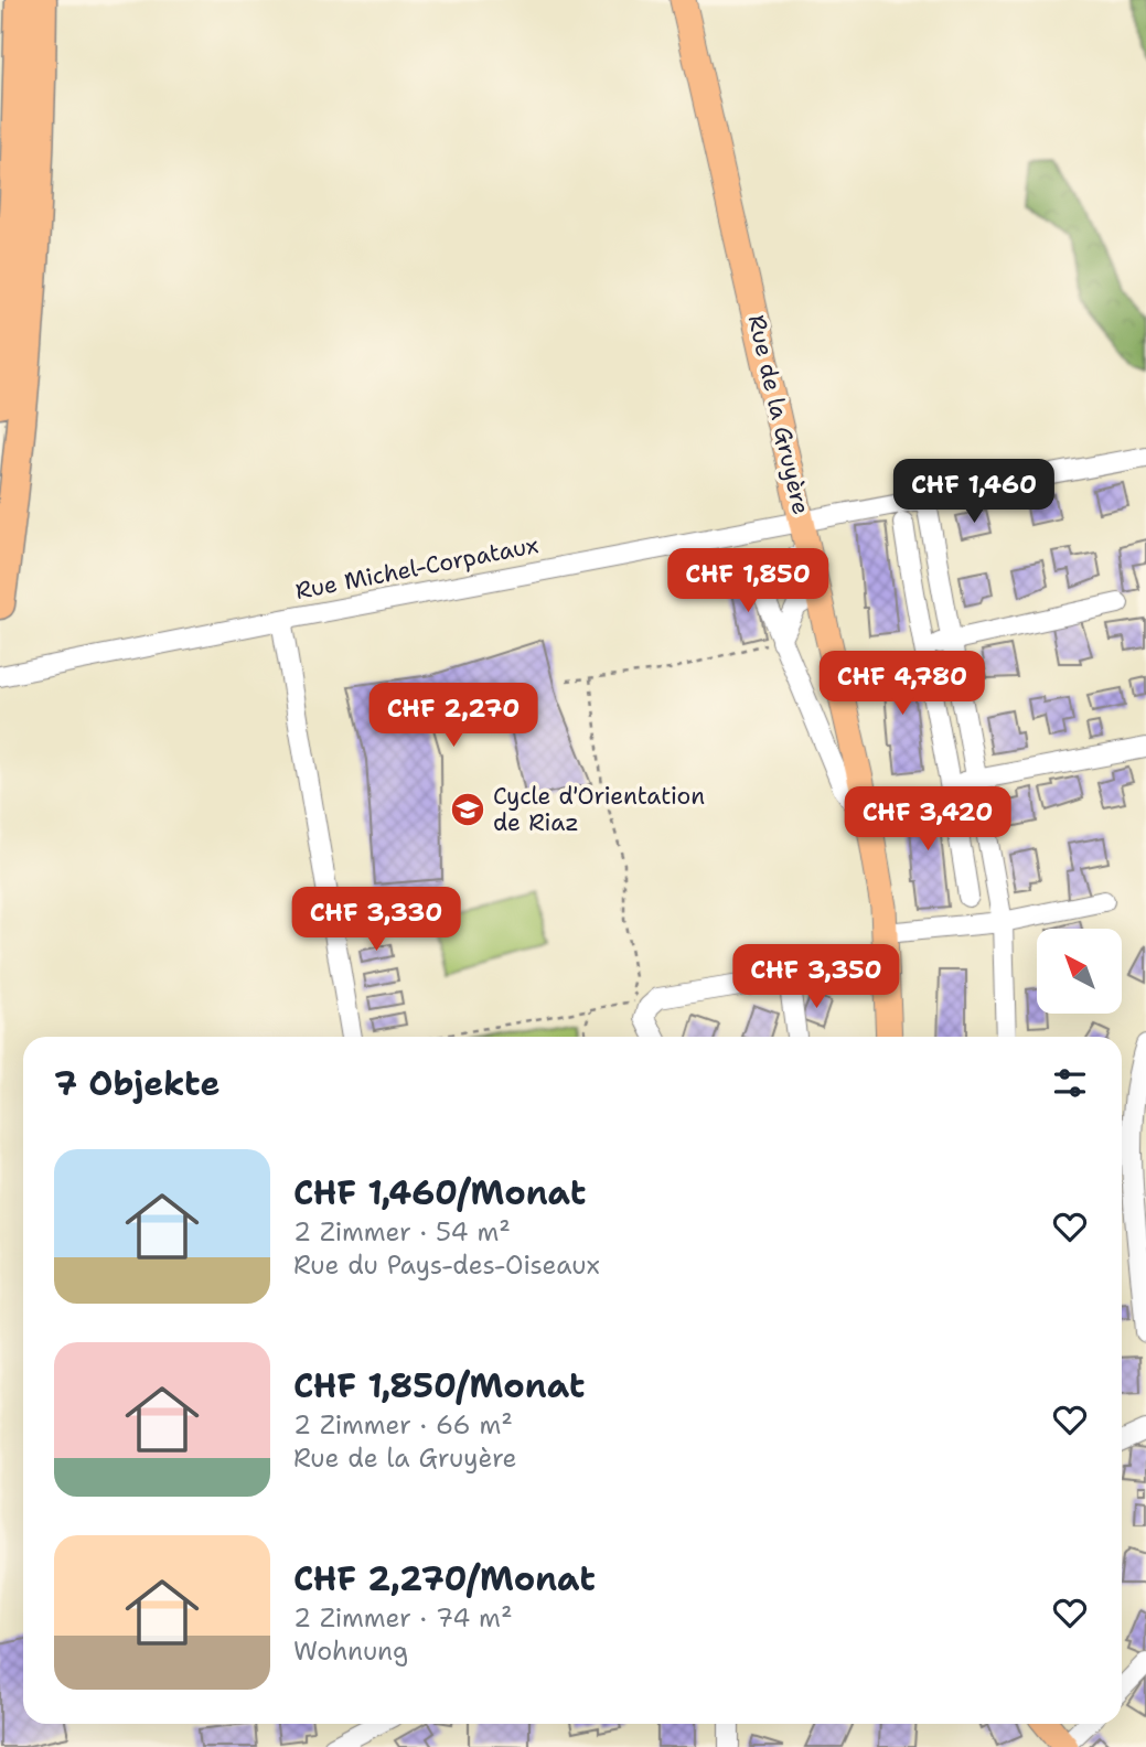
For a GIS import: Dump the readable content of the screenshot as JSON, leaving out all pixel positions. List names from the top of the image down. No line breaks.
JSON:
{"streets":{"main road":["Rue de la Gruyère"],"street":["Rue Michel-Corpataux"]},"crossings":[["Rue de la Gruyère","Rue Michel-Corpataux"]],"places":{"school or university":["Cycle d'Orientation de Riaz"]},"north":"top left","page":{"price":["CHF 1,460","CHF 1,850","CHF 4,780","CHF 2,270","CHF 3,420","CHF 3,330","CHF 3,350"],"heading":"7 Objekte","list":[{"name":"CHF 1,460/Monat","note":"2 Zimmer · 54 m² · Rue du Pays-des-Oiseaux"},{"name":"CHF 1,850/Monat","note":"2 Zimmer · 66 m² · Rue de la Gruyère"},{"name":"CHF 2,270/Monat","note":"2 Zimmer · 74 m² · Wohnung"}]}}
